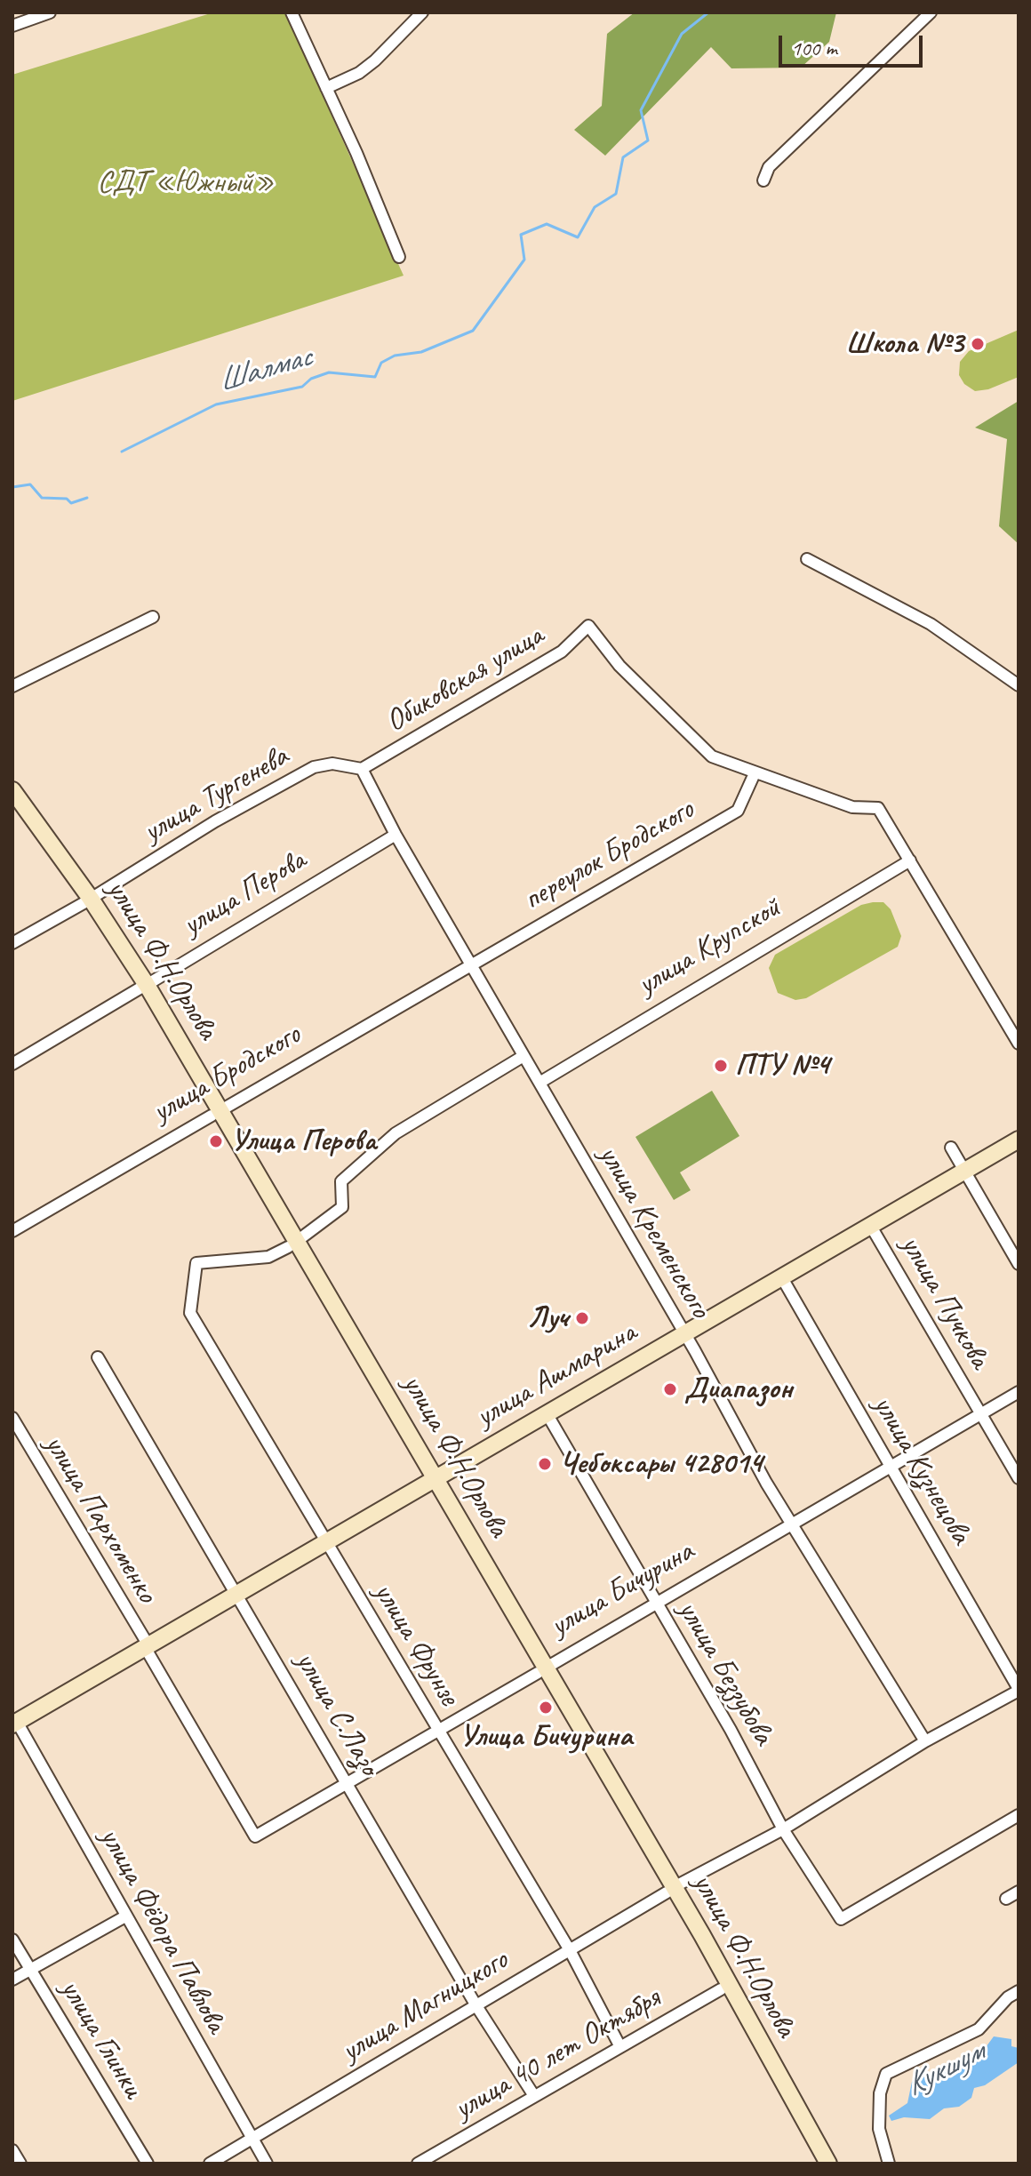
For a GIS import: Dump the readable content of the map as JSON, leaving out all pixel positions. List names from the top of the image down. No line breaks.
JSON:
{"streets":{"main road":["улица Ф.Н.Орлова","улица Ашмарина"],"street":["Обиковская улица","улица Тургенева","переулок Бродского","улица Перова","улица Крупской","улица Бродского","улица Кременского","улица Пучкова","улица Кузнецова","улица Пархоменко","улица Бичурина","улица Фрунзе","улица Беззубова","улица С.Лазо","улица Фёдора Павлова","улица Магницкого","улица Глинки","улица 40 лет Октября"]},"crossings":[["Обиковская улица","улица Тургенева"],["Обиковская улица","переулок Бродского"],["Обиковская улица","улица Кременского"],["улица Тургенева","улица Ф.Н.Орлова"],["улица Тургенева","улица Кременского"],["переулок Бродского","улица Бродского"],["переулок Бродского","улица Кременского"],["улица Перова","улица Ф.Н.Орлова"],["улица Перова","улица Кременского"],["улица Крупской","улица Кременского"],["улица Ф.Н.Орлова","улица Бродского"],["улица Ф.Н.Орлова","улица Ашмарина"],["улица Ф.Н.Орлова","улица Бичурина"],["улица Ф.Н.Орлова","улица Фрунзе"],["улица Ф.Н.Орлова","улица Магницкого"],["улица Ф.Н.Орлова","улица 40 лет Октября"],["улица Бродского","улица Кременского"],["улица Кременского","улица Ашмарина"],["улица Кременского","улица Бичурина"],["улица Кременского","улица Магницкого"],["улица Пучкова","улица Ашмарина"],["улица Пучкова","улица Бичурина"],["улица Ашмарина","улица Кузнецова"],["улица Ашмарина","улица Пархоменко"],["улица Ашмарина","улица Фрунзе"],["улица Ашмарина","улица Беззубова"],["улица Ашмарина","улица С.Лазо"],["улица Ашмарина","улица Фёдора Павлова"],["улица Кузнецова","улица Бичурина"],["улица Кузнецова","улица Магницкого"],["улица Пархоменко","улица Бичурина"],["улица Бичурина","улица Фрунзе"],["улица Бичурина","улица Беззубова"],["улица Бичурина","улица С.Лазо"],["улица Фрунзе","улица Магницкого"],["улица Фрунзе","улица 40 лет Октября"],["улица Беззубова","улица Магницкого"],["улица С.Лазо","улица Магницкого"],["улица С.Лазо","улица 40 лет Октября"],["улица Фёдора Павлова","улица Магницкого"]],"water":["Шалмас","Кукшум"],"parks":["СДТ «Южный»"],"places":["Школа №3","ПТУ №4","Улица Перова","Луч","Диапазон","Чебоксары 428014","Улица Бичурина"],"scale_bar":"100 m"}
